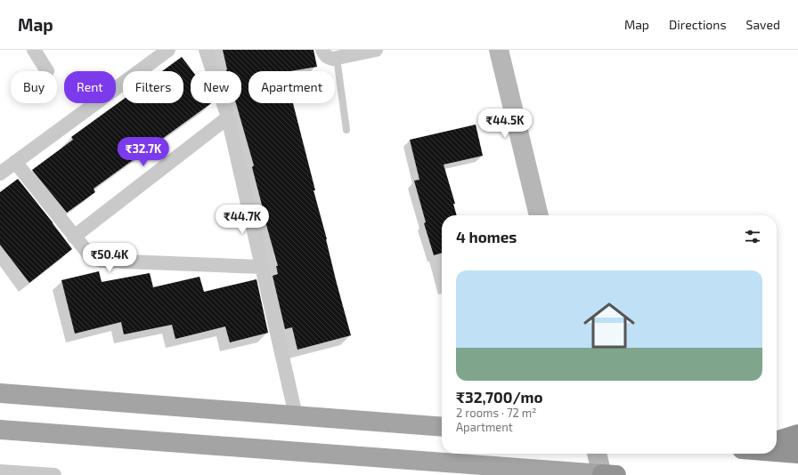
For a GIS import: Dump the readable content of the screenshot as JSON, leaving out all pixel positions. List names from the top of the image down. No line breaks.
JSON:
{"page":{"header":"Map","nav":["Map","Directions","Saved"],"chip":["Buy","Rent","Filters","New","Apartment"],"price":["₹44.5K","₹32.7K","₹44.7K","₹50.4K"],"heading":"4 homes","list":[{"name":"₹32,700/mo","note":"2 rooms · 72 m² · Apartment"}]}}
